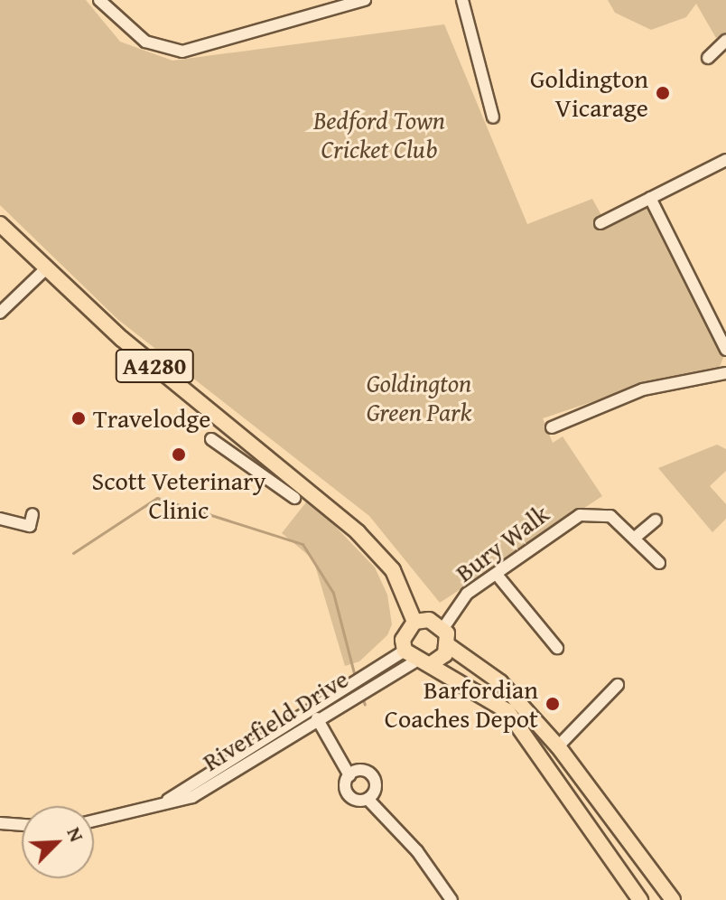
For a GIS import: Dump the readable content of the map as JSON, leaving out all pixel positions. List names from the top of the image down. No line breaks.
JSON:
{"streets":{"main road":["A4280"],"street":["Bury Walk","Riverfield Drive"]},"crossings":[["A4280","Bury Walk"],["A4280","Riverfield Drive"],["Bury Walk","Riverfield Drive"]],"parks":["Bedford Town Cricket Club","Goldington Green Park"],"places":["Goldington Vicarage","Travelodge","Scott Veterinary Clinic","Barfordian Coaches Depot"],"north":"top right"}
